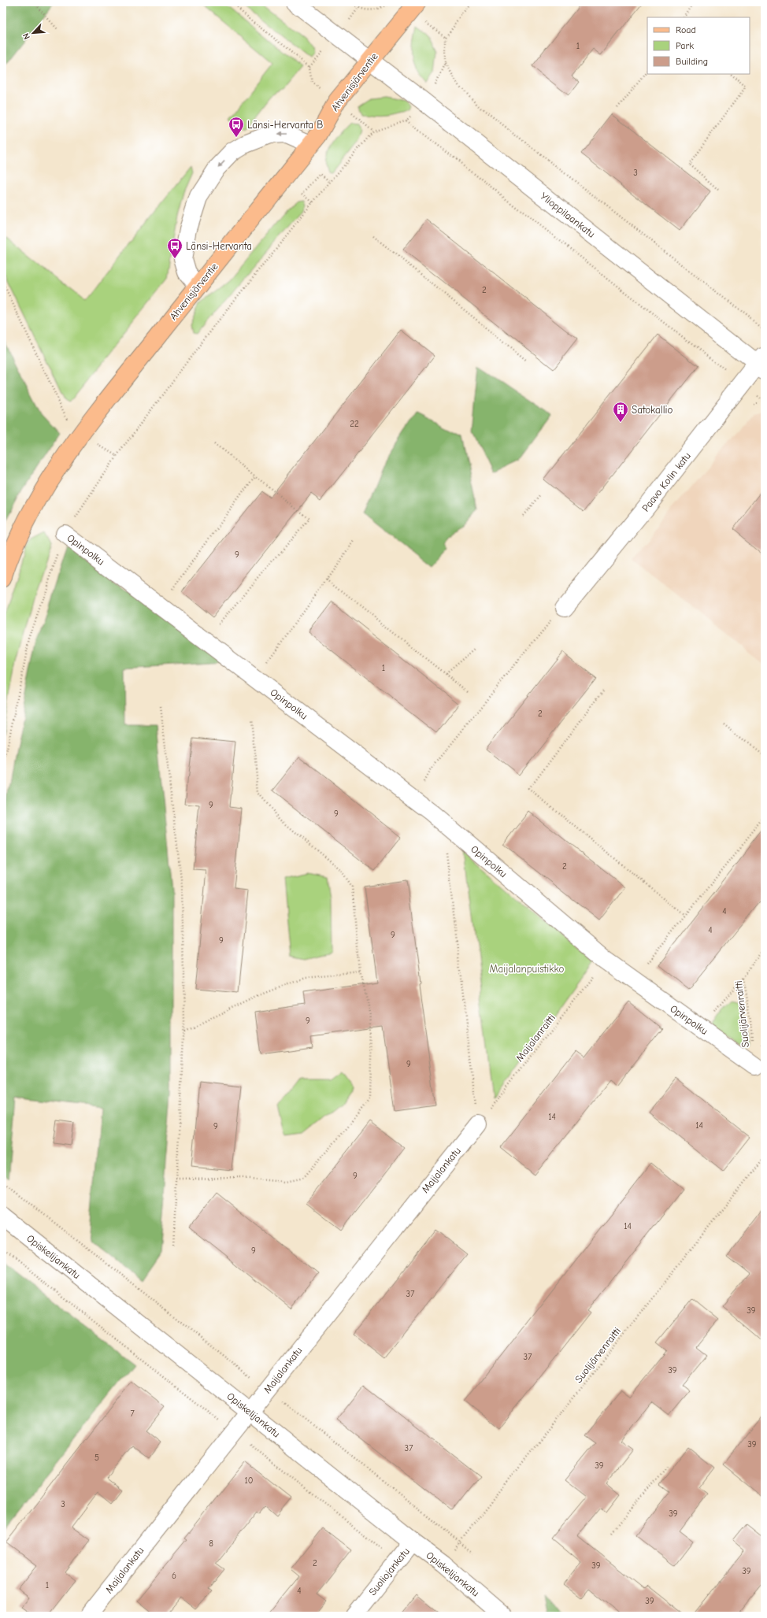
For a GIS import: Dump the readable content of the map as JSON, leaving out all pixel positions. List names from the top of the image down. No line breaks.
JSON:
{"streets":{"main road":["Ahvenisjärventie"],"street":["Ylioppilaankatu","Paavo Kolin katu","Opinpolku","Maijalankatu","Opiskelijankatu","Suoliojankatu"],"path":["Suolijärvenraitti","Maijalanraitti"]},"crossings":[["Ahvenisjärventie","Ylioppilaankatu"],["Ylioppilaankatu","Paavo Kolin katu"],["Opinpolku","Suolijärvenraitti"],["Opinpolku","Maijalanraitti"],["Suolijärvenraitti","Opiskelijankatu"],["Maijalanraitti","Maijalankatu"],["Maijalankatu","Opiskelijankatu"],["Opiskelijankatu","Suoliojankatu"]],"parks":["Maijalanpuistikko"],"places":{"bus stop":["Länsi-Hervanta B","Länsi-Hervanta"],"building":["Satokallio"]},"house_numbers":["1","3","2","22","9","1","2","9","9","2","4","4","9","9","9","9","14","14","9","9","14","9","37","39","37","39","7","39","37","5","39","10","3","39","8","2","39","39","6","1","4","39"],"legend":["Road","Park","Building"],"north":"bottom left"}
